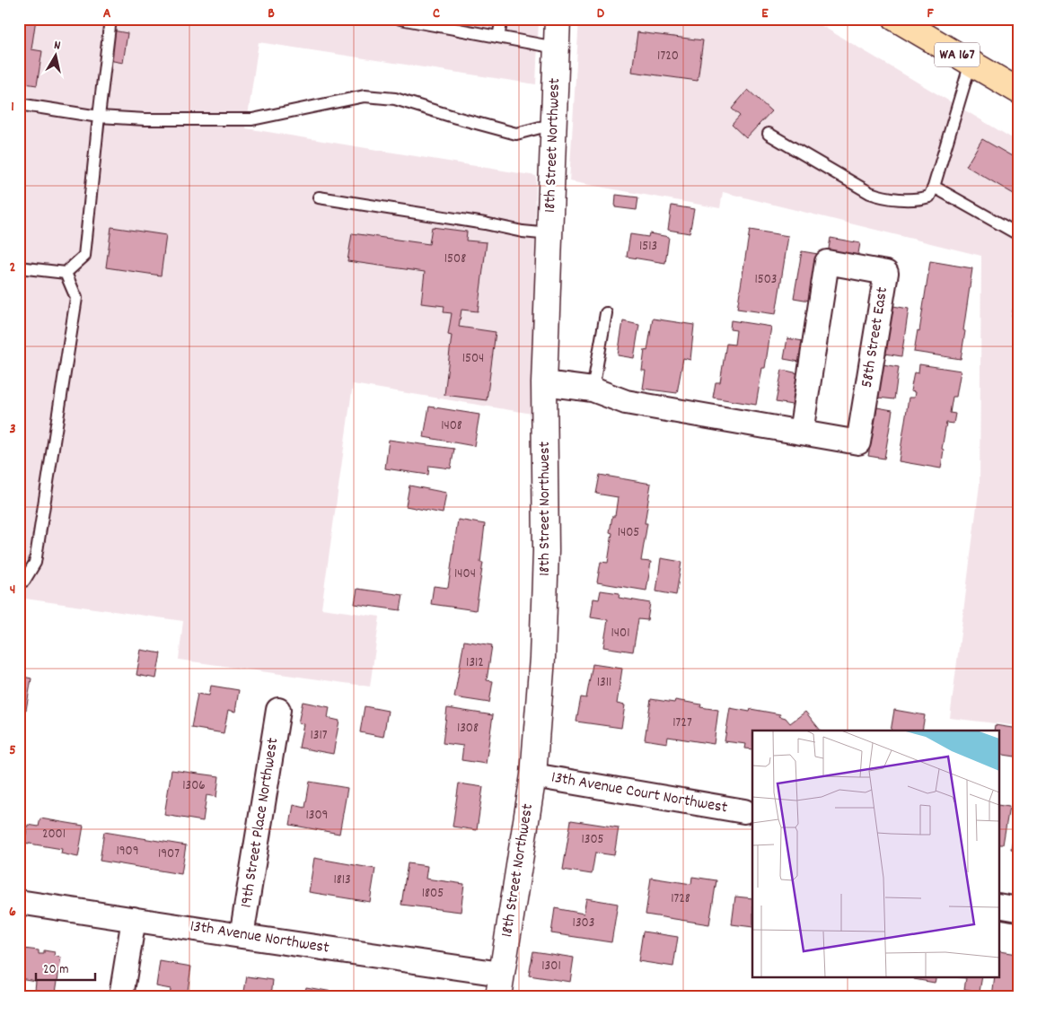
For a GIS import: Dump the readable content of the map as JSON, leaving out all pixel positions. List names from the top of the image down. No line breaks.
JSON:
{"streets":{"main road":["WA 167"],"street":["18th Street Northwest","58th Street East","13th Avenue Court Northwest","19th Street Place Northwest","13th Avenue Northwest"]},"crossings":[["18th Street Northwest","58th Street East"],["18th Street Northwest","13th Avenue Court Northwest"],["18th Street Northwest","13th Avenue Northwest"],["19th Street Place Northwest","13th Avenue Northwest"]],"house_numbers":["1720","1513","1508","1503","1504","1408","1405","1404","1401","1312","1311","1727","1308","1317","1306","1309","2001","1305","1909","1907","1813","1805","1728","1303","1301"],"scale_bar":"20 m","north":"top","grid":{"columns":["A","B","C","D","E","F"],"rows":["1","2","3","4","5","6"]}}
